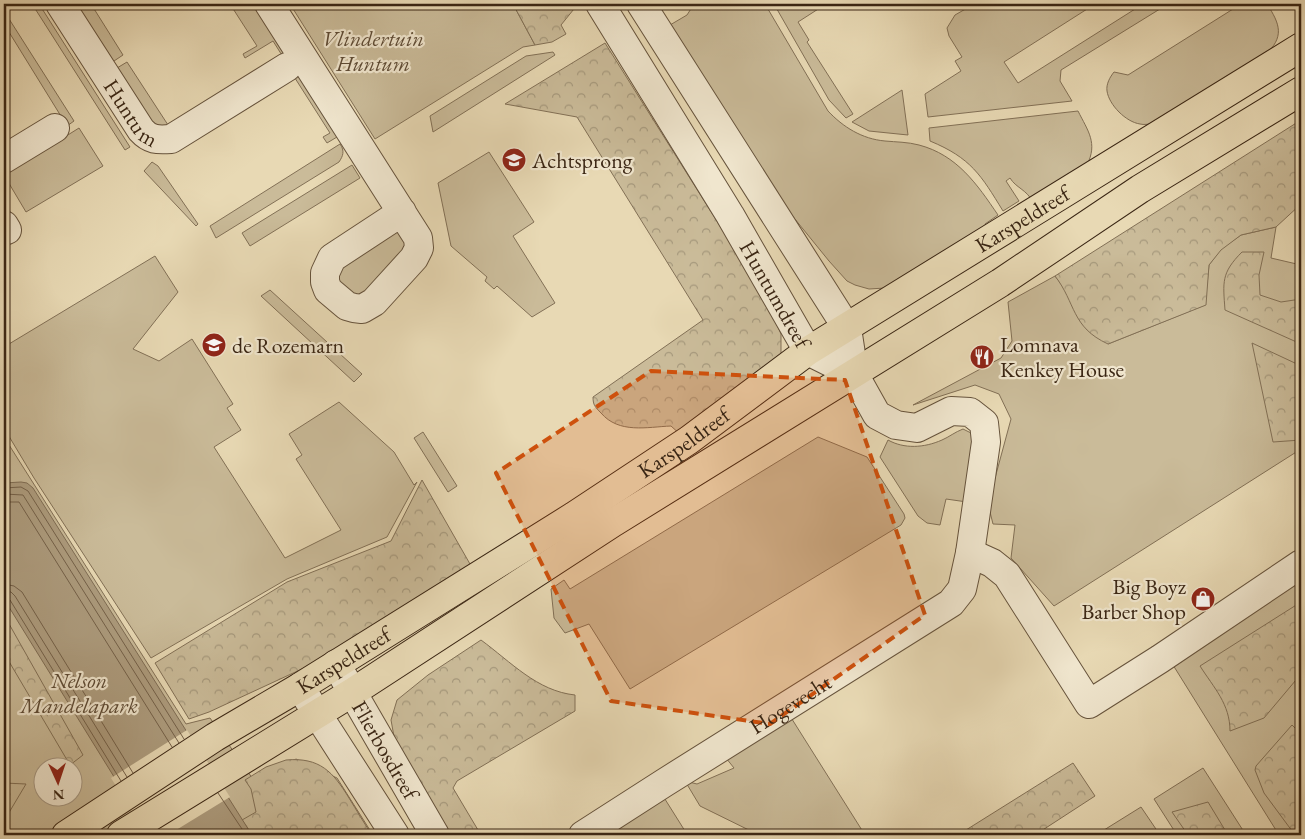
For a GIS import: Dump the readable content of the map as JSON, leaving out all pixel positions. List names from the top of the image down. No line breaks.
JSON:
{"streets":{"main road":["Karspeldreef"],"street":["Huntum","Huntumdreef","Hogevecht","Flierbosdreef"]},"crossings":[["Karspeldreef","Huntumdreef"],["Karspeldreef","Hogevecht"],["Karspeldreef","Flierbosdreef"],["Huntumdreef","Hogevecht"]],"parks":["Vlindertuin Huntum","Nelson Mandelapark"],"places":{"school or university":["Achtsprong","de Rozemarn"],"restaurant":["Lomnava Kenkey House"],"shop":["Big Boyz Barber Shop"]},"north":"bottom"}
